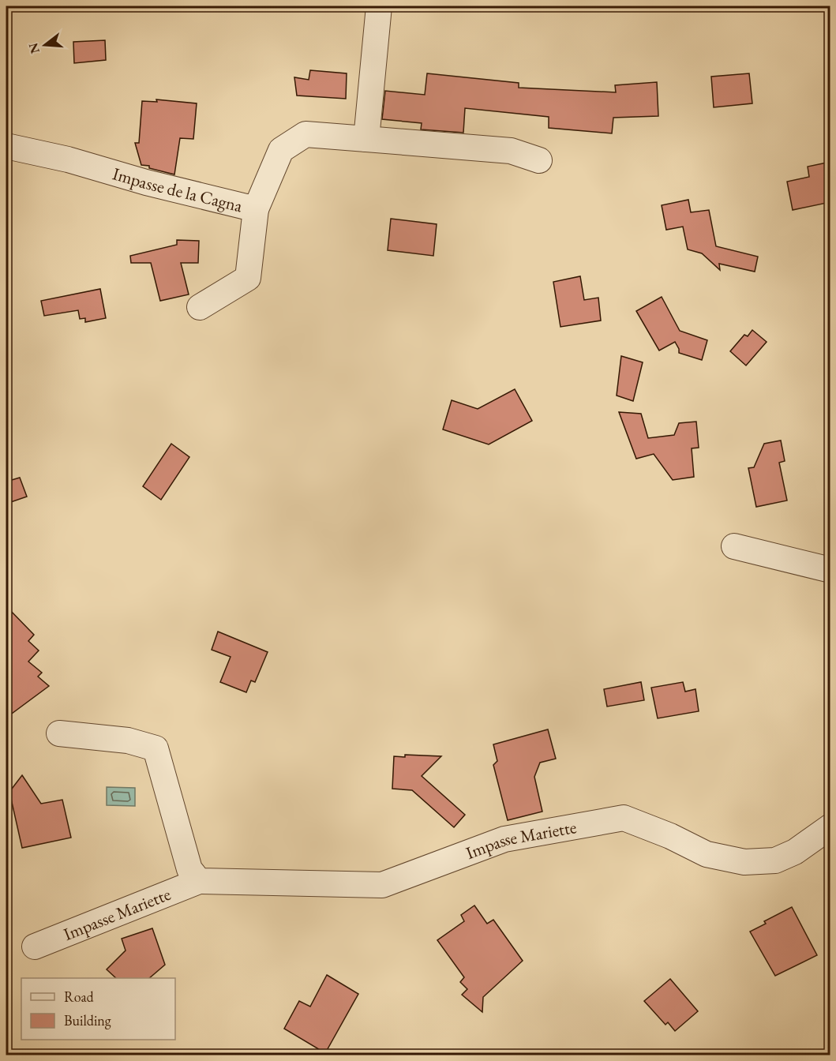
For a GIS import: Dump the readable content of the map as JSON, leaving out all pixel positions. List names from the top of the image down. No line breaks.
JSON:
{"streets":{"street":["Impasse de la Cagna","Impasse Mariette"]},"legend":["Road","Building"],"north":"left"}
